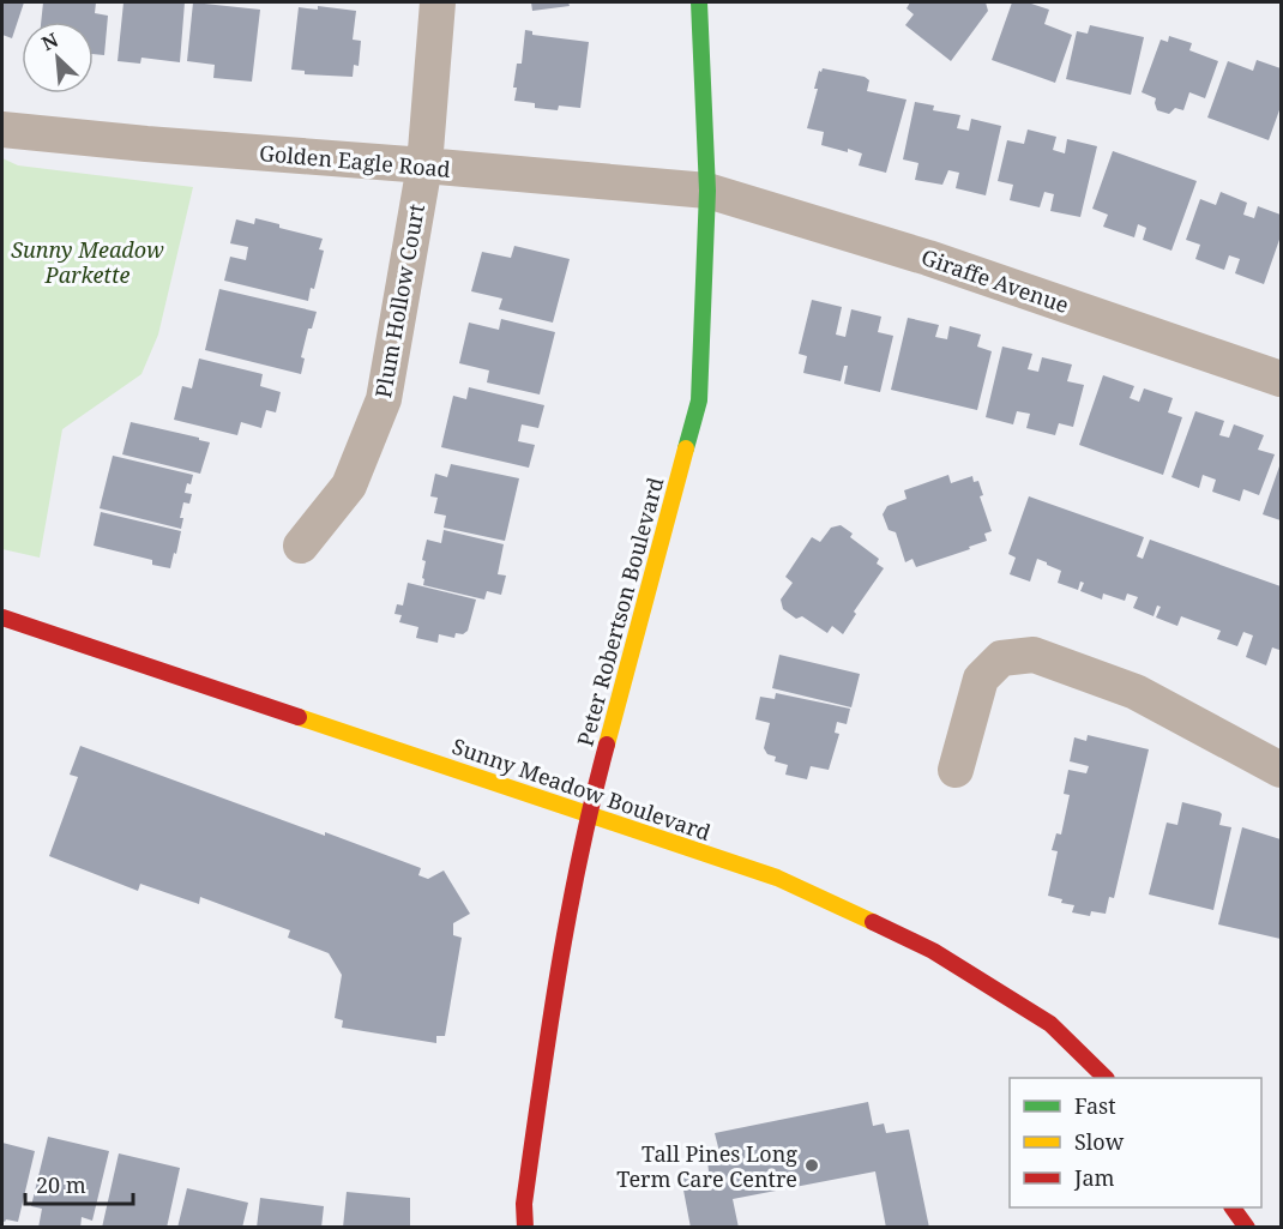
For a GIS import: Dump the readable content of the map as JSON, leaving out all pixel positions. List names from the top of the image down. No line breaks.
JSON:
{"streets":{"street":["Golden Eagle Road","Giraffe Avenue","Plum Hollow Court","Peter Robertson Boulevard","Sunny Meadow Boulevard"]},"crossings":[["Golden Eagle Road","Giraffe Avenue"],["Golden Eagle Road","Plum Hollow Court"],["Golden Eagle Road","Peter Robertson Boulevard"],["Giraffe Avenue","Peter Robertson Boulevard"],["Peter Robertson Boulevard","Sunny Meadow Boulevard"]],"parks":["Sunny Meadow Parkette"],"places":["Tall Pines Long Term Care Centre"],"legend":["Fast","Slow","Jam"],"scale_bar":"20 m","north":"top left"}
